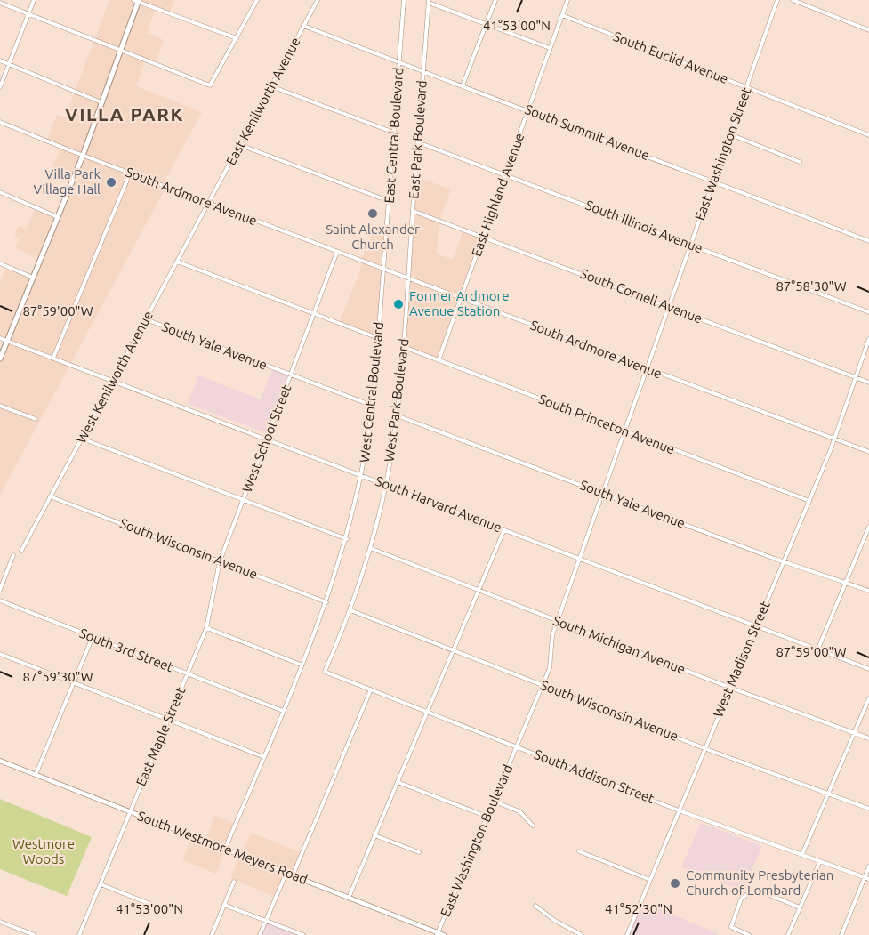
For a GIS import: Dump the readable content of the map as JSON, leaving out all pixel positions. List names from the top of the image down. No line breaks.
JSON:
{"streets":{"street":["South Euclid Avenue","East Kenilworth Avenue","South Summit Avenue","East Central Boulevard","East Park Boulevard","East Washington Street","East Highland Avenue","South Ardmore Avenue","South Illinois Avenue","South Cornell Avenue","South Yale Avenue","West Kenilworth Avenue","West Central Boulevard","West Park Boulevard","South Princeton Avenue","West School Street","South Harvard Avenue","South Wisconsin Avenue","South Michigan Avenue","South 3rd Street","West Madison Street","East Maple Street","South Addison Street","East Washington Boulevard","South Westmore Meyers Road"]},"crossings":[["South Euclid Avenue","East Washington Street"],["South Euclid Avenue","East Highland Avenue"],["East Kenilworth Avenue","South Summit Avenue"],["East Kenilworth Avenue","South Ardmore Avenue"],["East Kenilworth Avenue","West Kenilworth Avenue"],["South Summit Avenue","East Central Boulevard"],["South Summit Avenue","East Park Boulevard"],["South Summit Avenue","East Washington Street"],["South Summit Avenue","East Highland Avenue"],["East Central Boulevard","South Ardmore Avenue"],["East Central Boulevard","West Central Boulevard"],["East Park Boulevard","South Ardmore Avenue"],["East Park Boulevard","South Illinois Avenue"],["East Park Boulevard","South Cornell Avenue"],["East Park Boulevard","West Park Boulevard"],["East Washington Street","South Ardmore Avenue"],["East Washington Street","South Illinois Avenue"],["East Washington Street","South Cornell Avenue"],["East Washington Street","South Yale Avenue"],["East Washington Street","South Princeton Avenue"],["East Washington Street","South Harvard Avenue"],["East Washington Street","East Washington Boulevard"],["East Highland Avenue","South Ardmore Avenue"],["East Highland Avenue","South Illinois Avenue"],["East Highland Avenue","South Cornell Avenue"],["East Highland Avenue","South Princeton Avenue"],["South Ardmore Avenue","West Kenilworth Avenue"],["South Ardmore Avenue","West Central Boulevard"],["South Ardmore Avenue","West Park Boulevard"],["South Ardmore Avenue","West School Street"],["South Ardmore Avenue","West Madison Street"],["South Cornell Avenue","West Madison Street"],["South Yale Avenue","West Kenilworth Avenue"],["South Yale Avenue","West Central Boulevard"],["South Yale Avenue","West Park Boulevard"],["South Yale Avenue","West School Street"],["South Yale Avenue","West Madison Street"],["West Kenilworth Avenue","South Harvard Avenue"],["West Kenilworth Avenue","South Wisconsin Avenue"],["West Central Boulevard","South Harvard Avenue"],["West Central Boulevard","South Wisconsin Avenue"],["West Central Boulevard","South 3rd Street"],["West Central Boulevard","South Westmore Meyers Road"],["West Park Boulevard","South Princeton Avenue"],["West Park Boulevard","South Harvard Avenue"],["West Park Boulevard","South Wisconsin Avenue"],["West Park Boulevard","South Michigan Avenue"],["West Park Boulevard","South Addison Street"],["South Princeton Avenue","West Madison Street"],["West School Street","South Harvard Avenue"],["West School Street","South Wisconsin Avenue"],["West School Street","East Maple Street"],["South Harvard Avenue","West Madison Street"],["South Harvard Avenue","East Washington Boulevard"],["South Wisconsin Avenue","West Madison Street"],["South Wisconsin Avenue","East Washington Boulevard"],["South Michigan Avenue","West Madison Street"],["South Michigan Avenue","East Washington Boulevard"],["South 3rd Street","East Maple Street"],["West Madison Street","South Addison Street"],["East Maple Street","South Westmore Meyers Road"],["South Addison Street","East Washington Boulevard"],["East Washington Boulevard","South Westmore Meyers Road"]],"districts":["VILLA PARK"],"parks":["Westmore Woods"],"places":["Villa Park Village Hall","Saint Alexander Church","Former Ardmore Avenue Station","Community Presbyterian Church of Lombard"],"coordinates":["41°53'00\"N","87°58'30\"W","87°59'00\"W","87°59'30\"W","41°52'30\"N"]}
